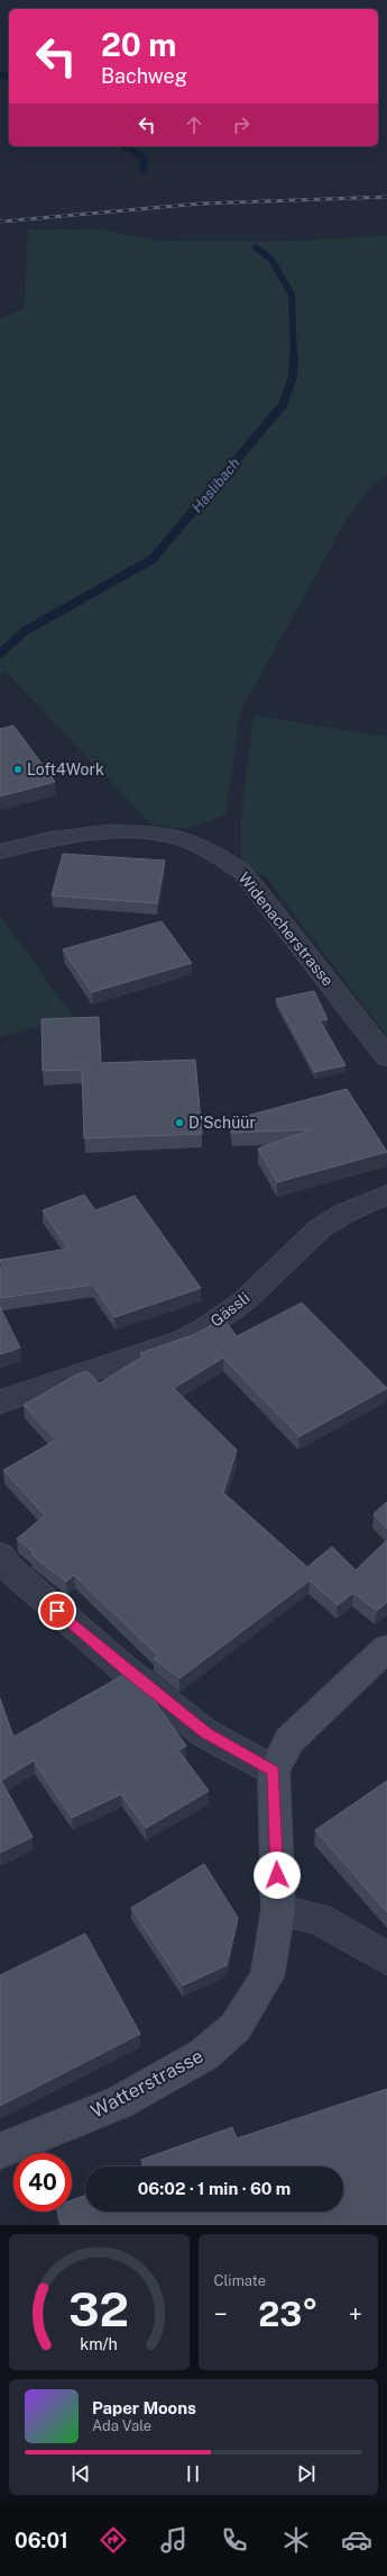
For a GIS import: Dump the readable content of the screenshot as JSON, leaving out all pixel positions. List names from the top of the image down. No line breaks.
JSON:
{"streets":{"street":["Widenacherstrasse","Gässli","Watterstrasse"]},"water":["Haslibach"],"places":["Loft4Work","D'Schüür"],"page":{"turn":["20 m","Bachweg"],"limit":"40","trip":"06:02 · 1 min · 60 m","tile":"Climate","heat":["−","23°","+"],"song":["Paper Moons","Ada Vale"],"tabs":"06:01","gauge":["32","km/h"]}}
